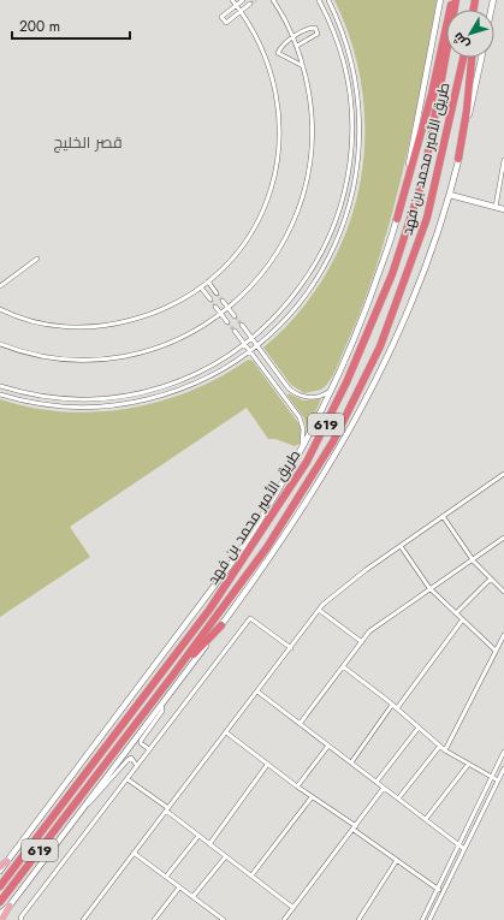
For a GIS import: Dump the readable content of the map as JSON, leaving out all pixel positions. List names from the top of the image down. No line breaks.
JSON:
{"streets":{"highway":["طريق الأمير محمد بن فهد","619"]},"districts":["قصر الخليج"],"scale_bar":"200 m","north":"bottom left"}
